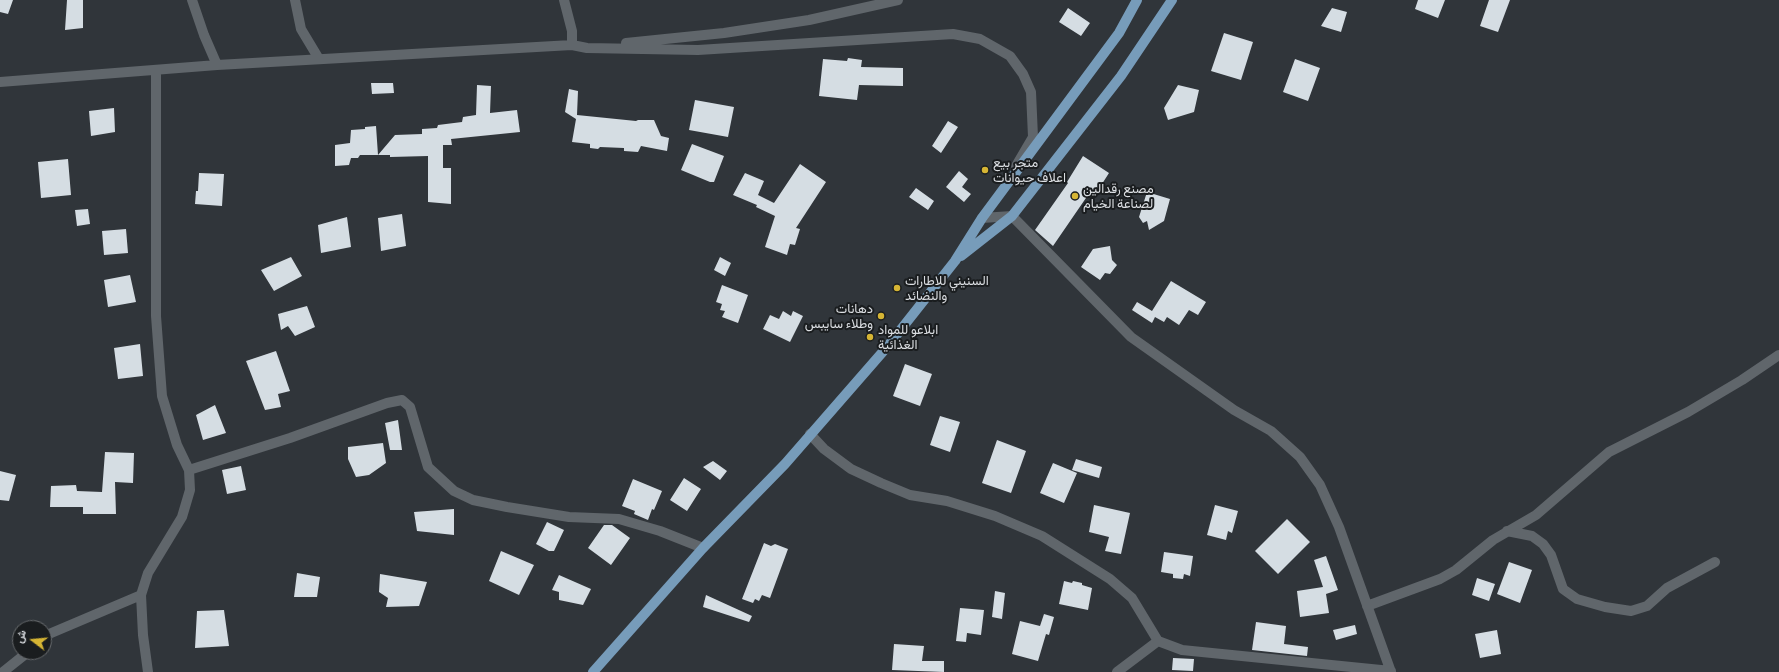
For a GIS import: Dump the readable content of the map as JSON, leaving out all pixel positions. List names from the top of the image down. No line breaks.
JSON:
{"places":["متجر بيع اعلاف حيوانات","مصنع رقدالين لصناعة الخيام","السنيني للاطارات والنضائد","دهانات وطلاء سايبس","ابلاعو للمواد الغذائية"],"north":"left"}
